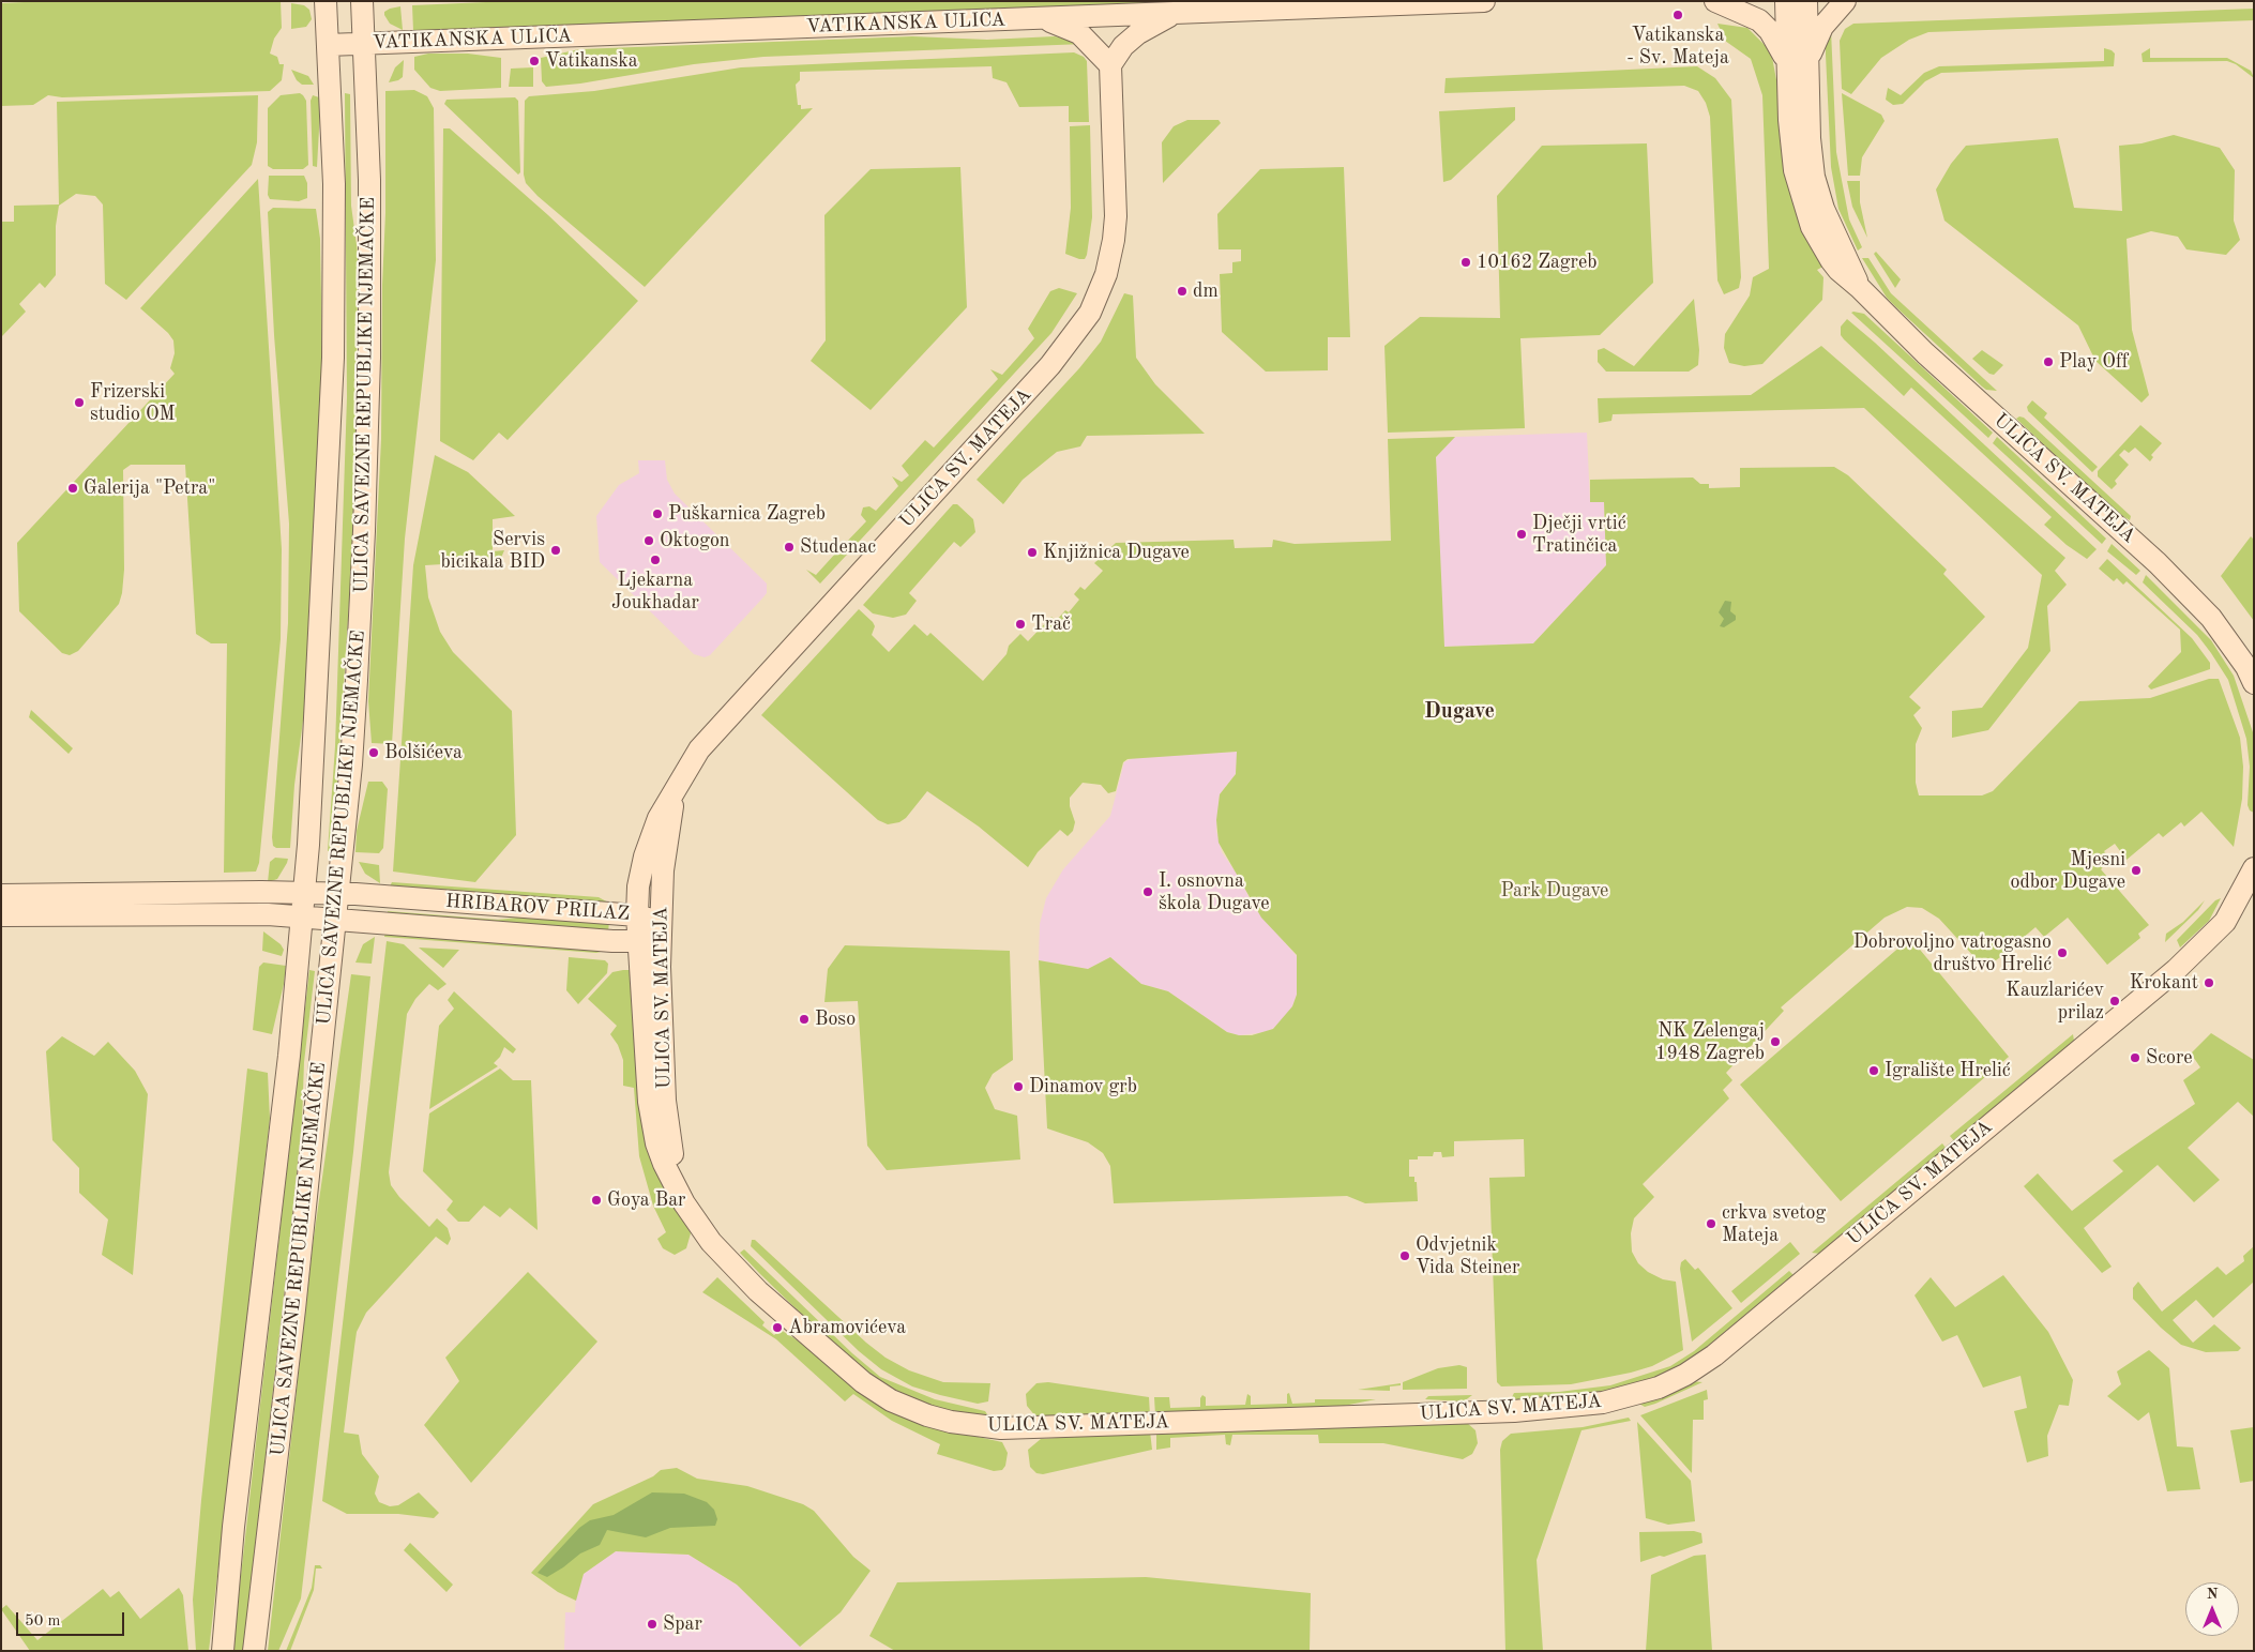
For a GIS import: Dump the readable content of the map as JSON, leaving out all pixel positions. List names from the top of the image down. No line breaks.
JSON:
{"streets":{"street":["VATIKANSKA ULICA","ULICA SAVEZNE REPUBLIKE NJEMAČKE","ULICA SV. MATEJA","HRIBAROV PRILAZ"]},"crossings":[["VATIKANSKA ULICA","ULICA SAVEZNE REPUBLIKE NJEMAČKE"],["ULICA SAVEZNE REPUBLIKE NJEMAČKE","HRIBAROV PRILAZ"],["ULICA SV. MATEJA","HRIBAROV PRILAZ"]],"districts":["Dugave"],"parks":["Park Dugave"],"places":["Vatikanska - Sv. Mateja","Vatikanska","10162 Zagreb","dm","Play Off","Frizerski studio OM","Galerija \"Petra\"","Puškarnica Zagreb","Dječji vrtić Tratinčica","Oktogon","Studenac","Servis bicikala BID","Knjižnica Dugave","Ljekarna Joukhadar","Trač","Bolšićeva","Mjesni odbor Dugave","I. osnovna škola Dugave","Dobrovoljno vatrogasno društvo Hrelić","Krokant","Kauzlarićev prilaz","Boso","NK Zelengaj 1948 Zagreb","Score","Igralište Hrelić","Dinamov grb","Goya Bar","crkva svetog Mateja","Odvjetnik Vida Steiner","Abramovićeva","Spar"],"scale_bar":"50 m","north":"top"}
